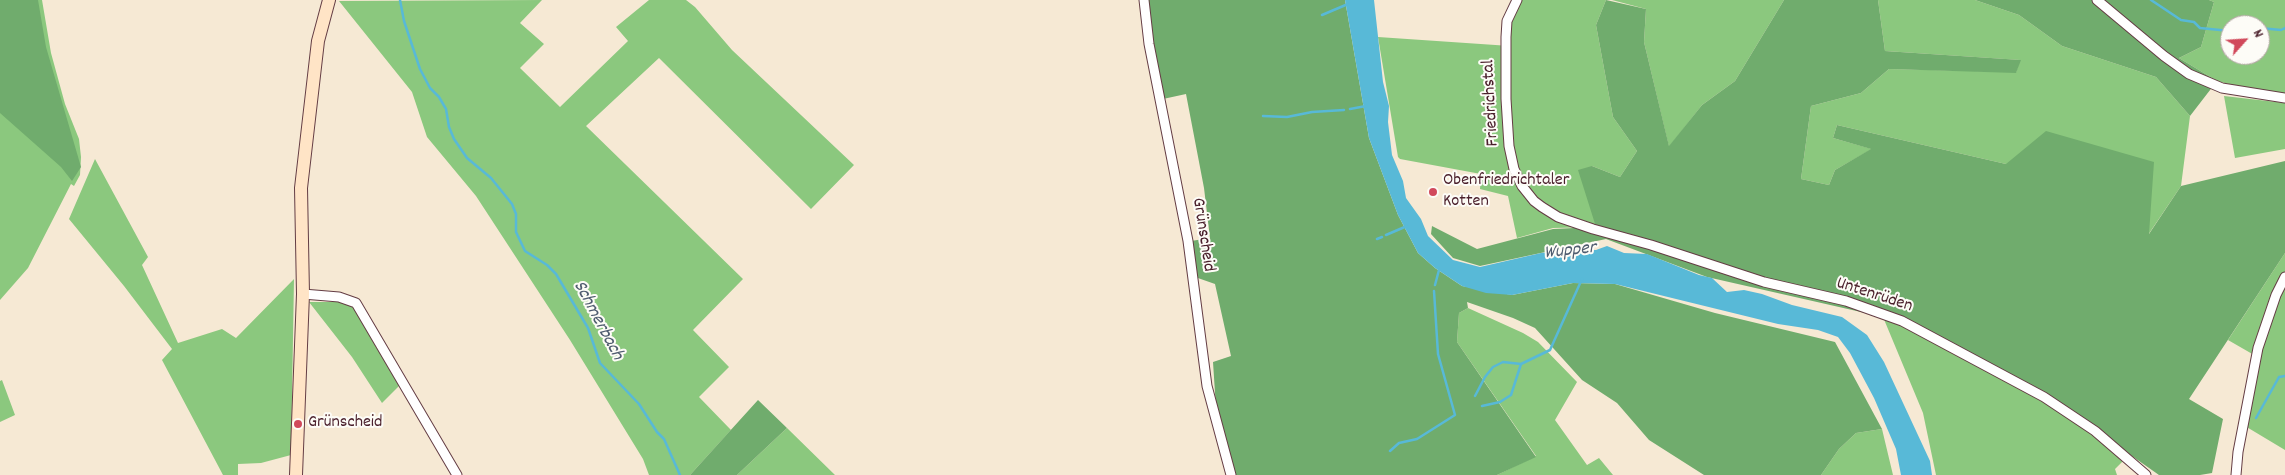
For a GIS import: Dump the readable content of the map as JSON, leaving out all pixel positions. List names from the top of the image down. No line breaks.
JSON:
{"streets":{"street":["Friedrichstal","Grünscheid","Untenrüden"]},"crossings":[["Friedrichstal","Untenrüden"]],"water":["Wupper","Schmerbach"],"places":["Obenfriedrichtaler Kotten","Grünscheid"],"north":"top right"}
